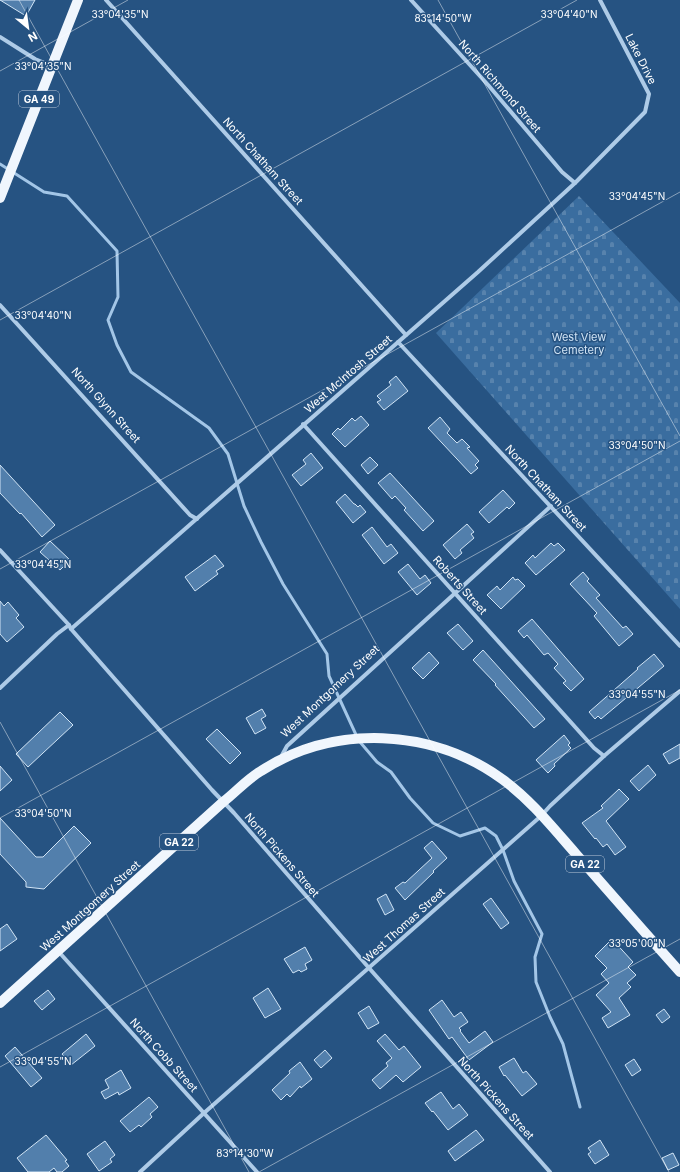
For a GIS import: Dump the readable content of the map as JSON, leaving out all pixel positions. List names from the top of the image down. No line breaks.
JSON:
{"streets":{"main road":["GA 49","West Montgomery Street","GA 22"],"street":["Lake Drive","North Richmond Street","North Chatham Street","West McIntosh Street","North Glynn Street","Roberts Street","North Pickens Street","West Thomas Street","North Cobb Street"]},"crossings":[["Lake Drive","West McIntosh Street"],["North Richmond Street","West McIntosh Street"],["North Chatham Street","West McIntosh Street"],["North Chatham Street","West Montgomery Street"],["West McIntosh Street","North Glynn Street"],["West McIntosh Street","Roberts Street"],["West McIntosh Street","North Pickens Street"],["Roberts Street","West Montgomery Street"],["Roberts Street","West Thomas Street"],["West Montgomery Street","GA 22"],["West Montgomery Street","North Pickens Street"],["West Montgomery Street","North Cobb Street"],["GA 22","West Thomas Street"],["North Pickens Street","West Thomas Street"],["West Thomas Street","North Cobb Street"]],"parks":["West View Cemetery"],"north":"bottom right","coordinates":["33°04'35\"N","33°04'40\"N","83°14'50\"W","33°04'45\"N","33°04'50\"N","33°04'55\"N","33°05'00\"N","83°14'30\"W"]}
